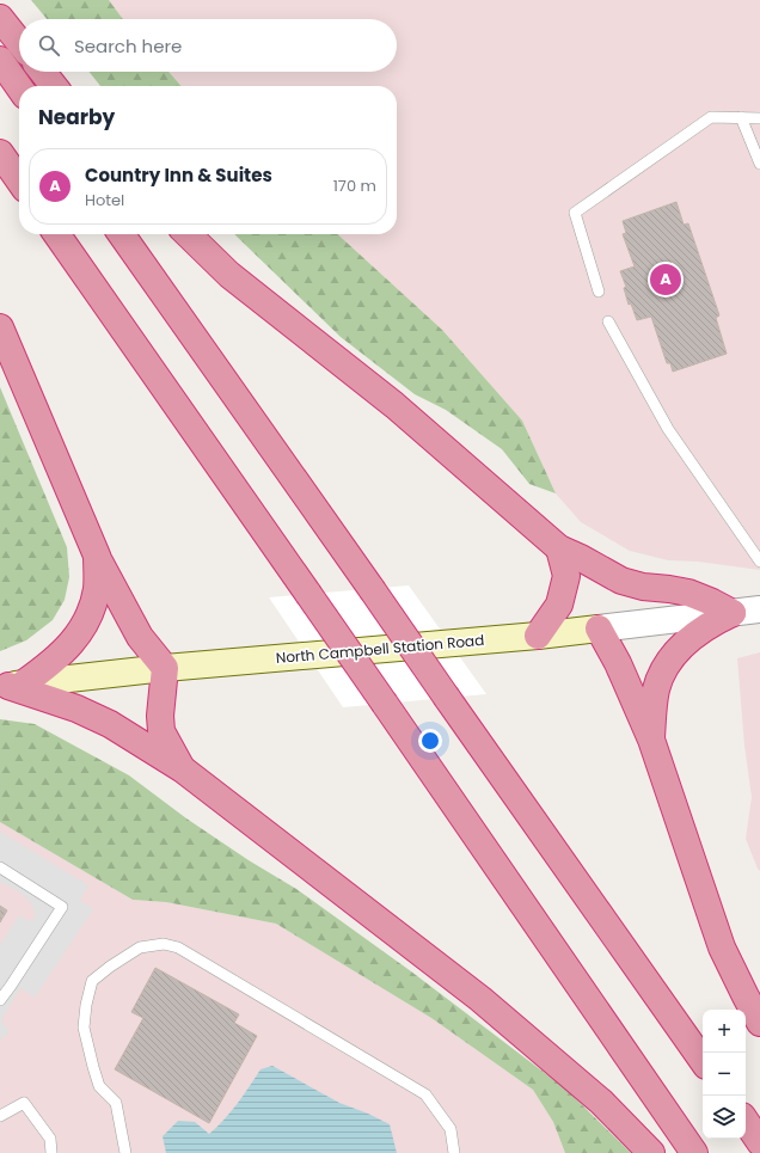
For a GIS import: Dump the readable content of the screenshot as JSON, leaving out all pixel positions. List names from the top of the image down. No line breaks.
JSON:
{"streets":{"main road":["North Campbell Station Road"]},"page":{"search":"Search here","heading":"Nearby","list":[{"mark":"A","name":"Country Inn & Suites","note":"Hotel","value":"170 m"}],"pins":"A","map_buttons":["+","−"]}}
